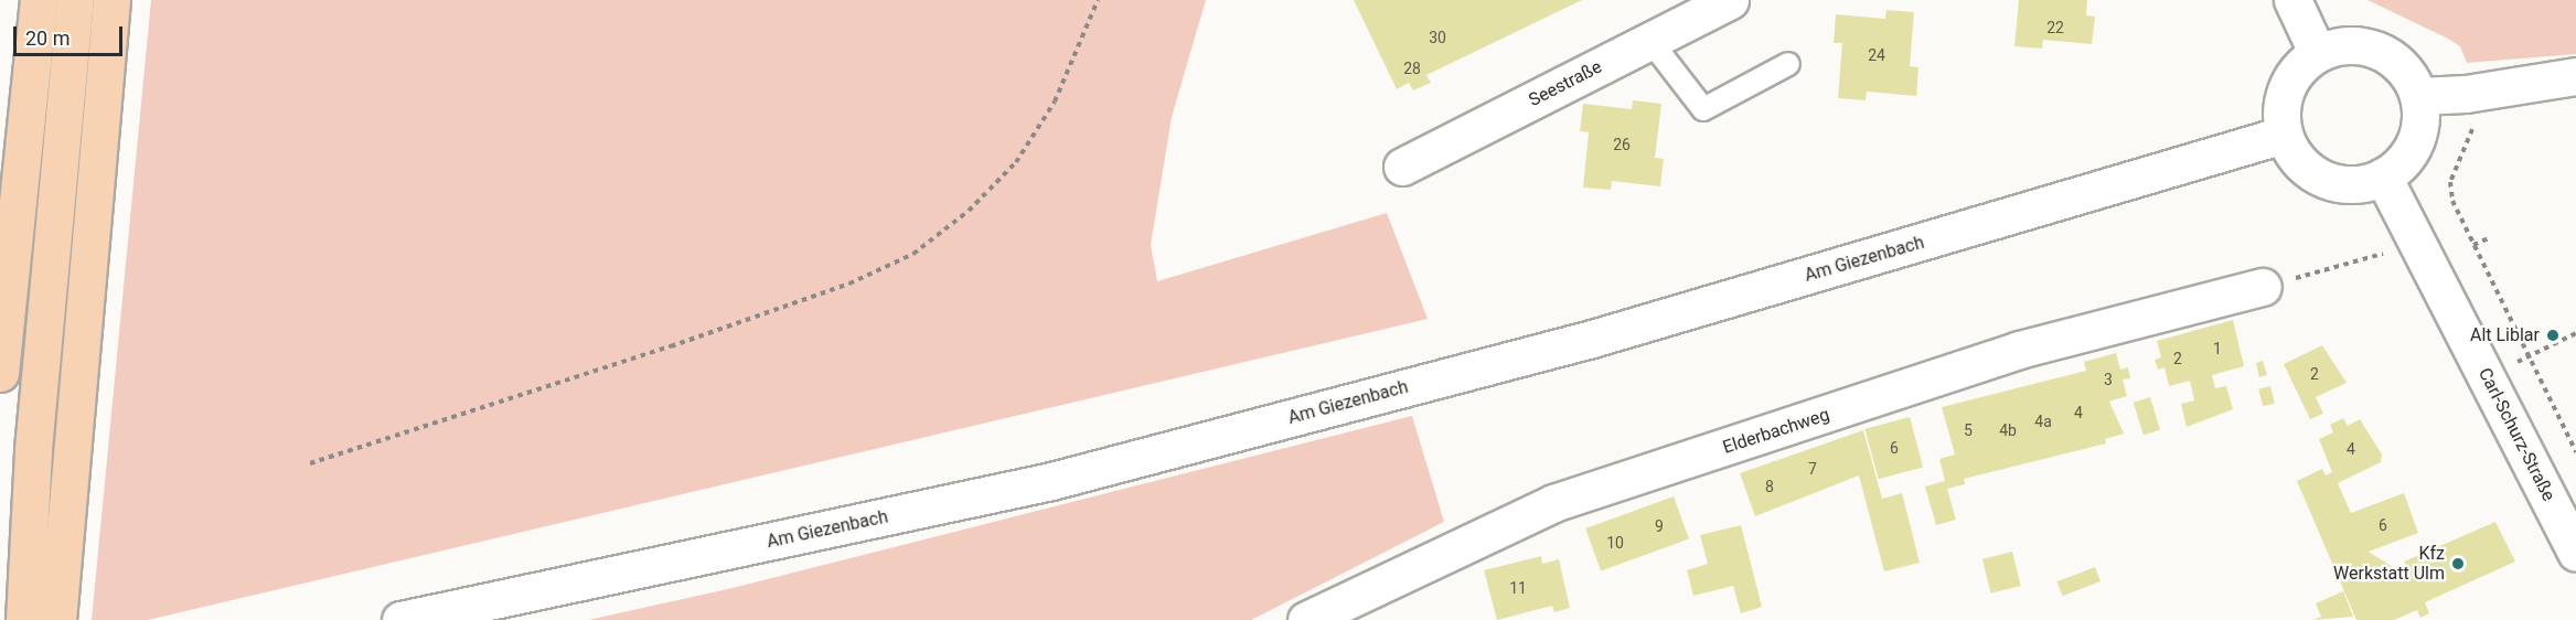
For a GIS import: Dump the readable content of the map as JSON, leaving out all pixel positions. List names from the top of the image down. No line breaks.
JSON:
{"streets":{"street":["Seestraße","Am Giezenbach","Elderbachweg","Carl-Schurz-Straße"]},"crossings":[["Am Giezenbach","Carl-Schurz-Straße"]],"places":["Alt Liblar","Kfz Werkstatt Ulm"],"house_numbers":["22","30","24","28","26","1","2","2","3","4","4a","5","4b","6","4","7","8","6","9","10","11"],"scale_bar":"20 m"}
